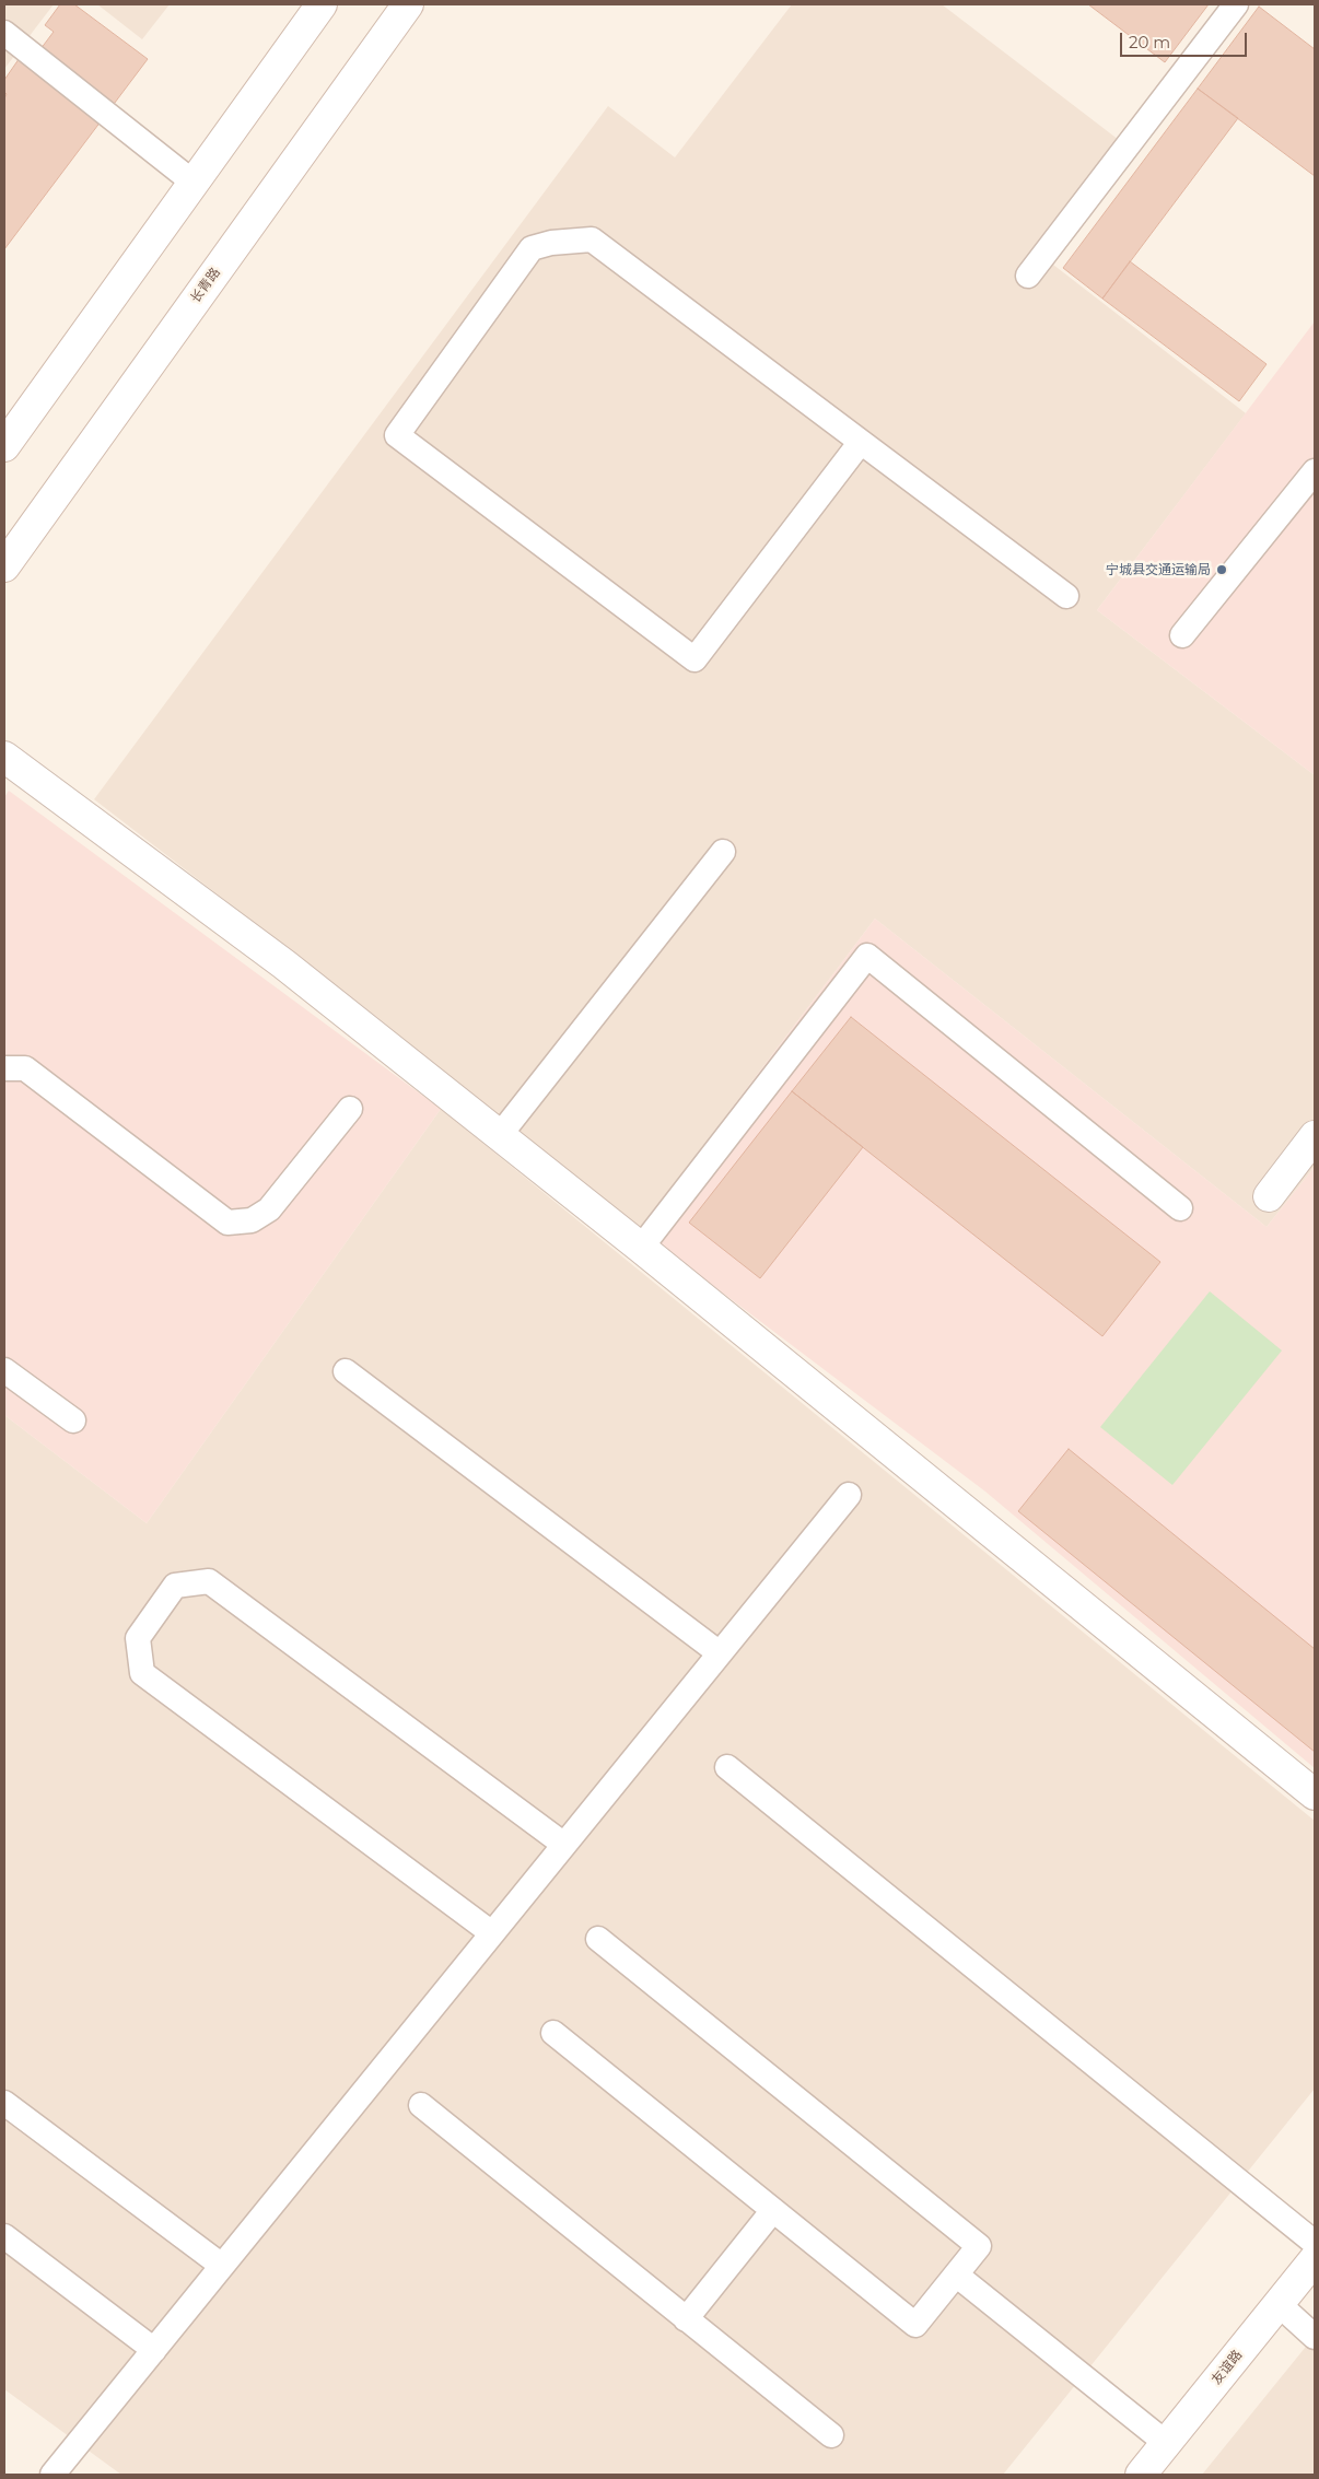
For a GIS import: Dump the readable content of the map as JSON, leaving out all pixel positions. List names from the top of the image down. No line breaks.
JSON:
{"streets":{"street":["长青路","友谊路"]},"places":["宁城县交通运输局"],"scale_bar":"20 m"}
